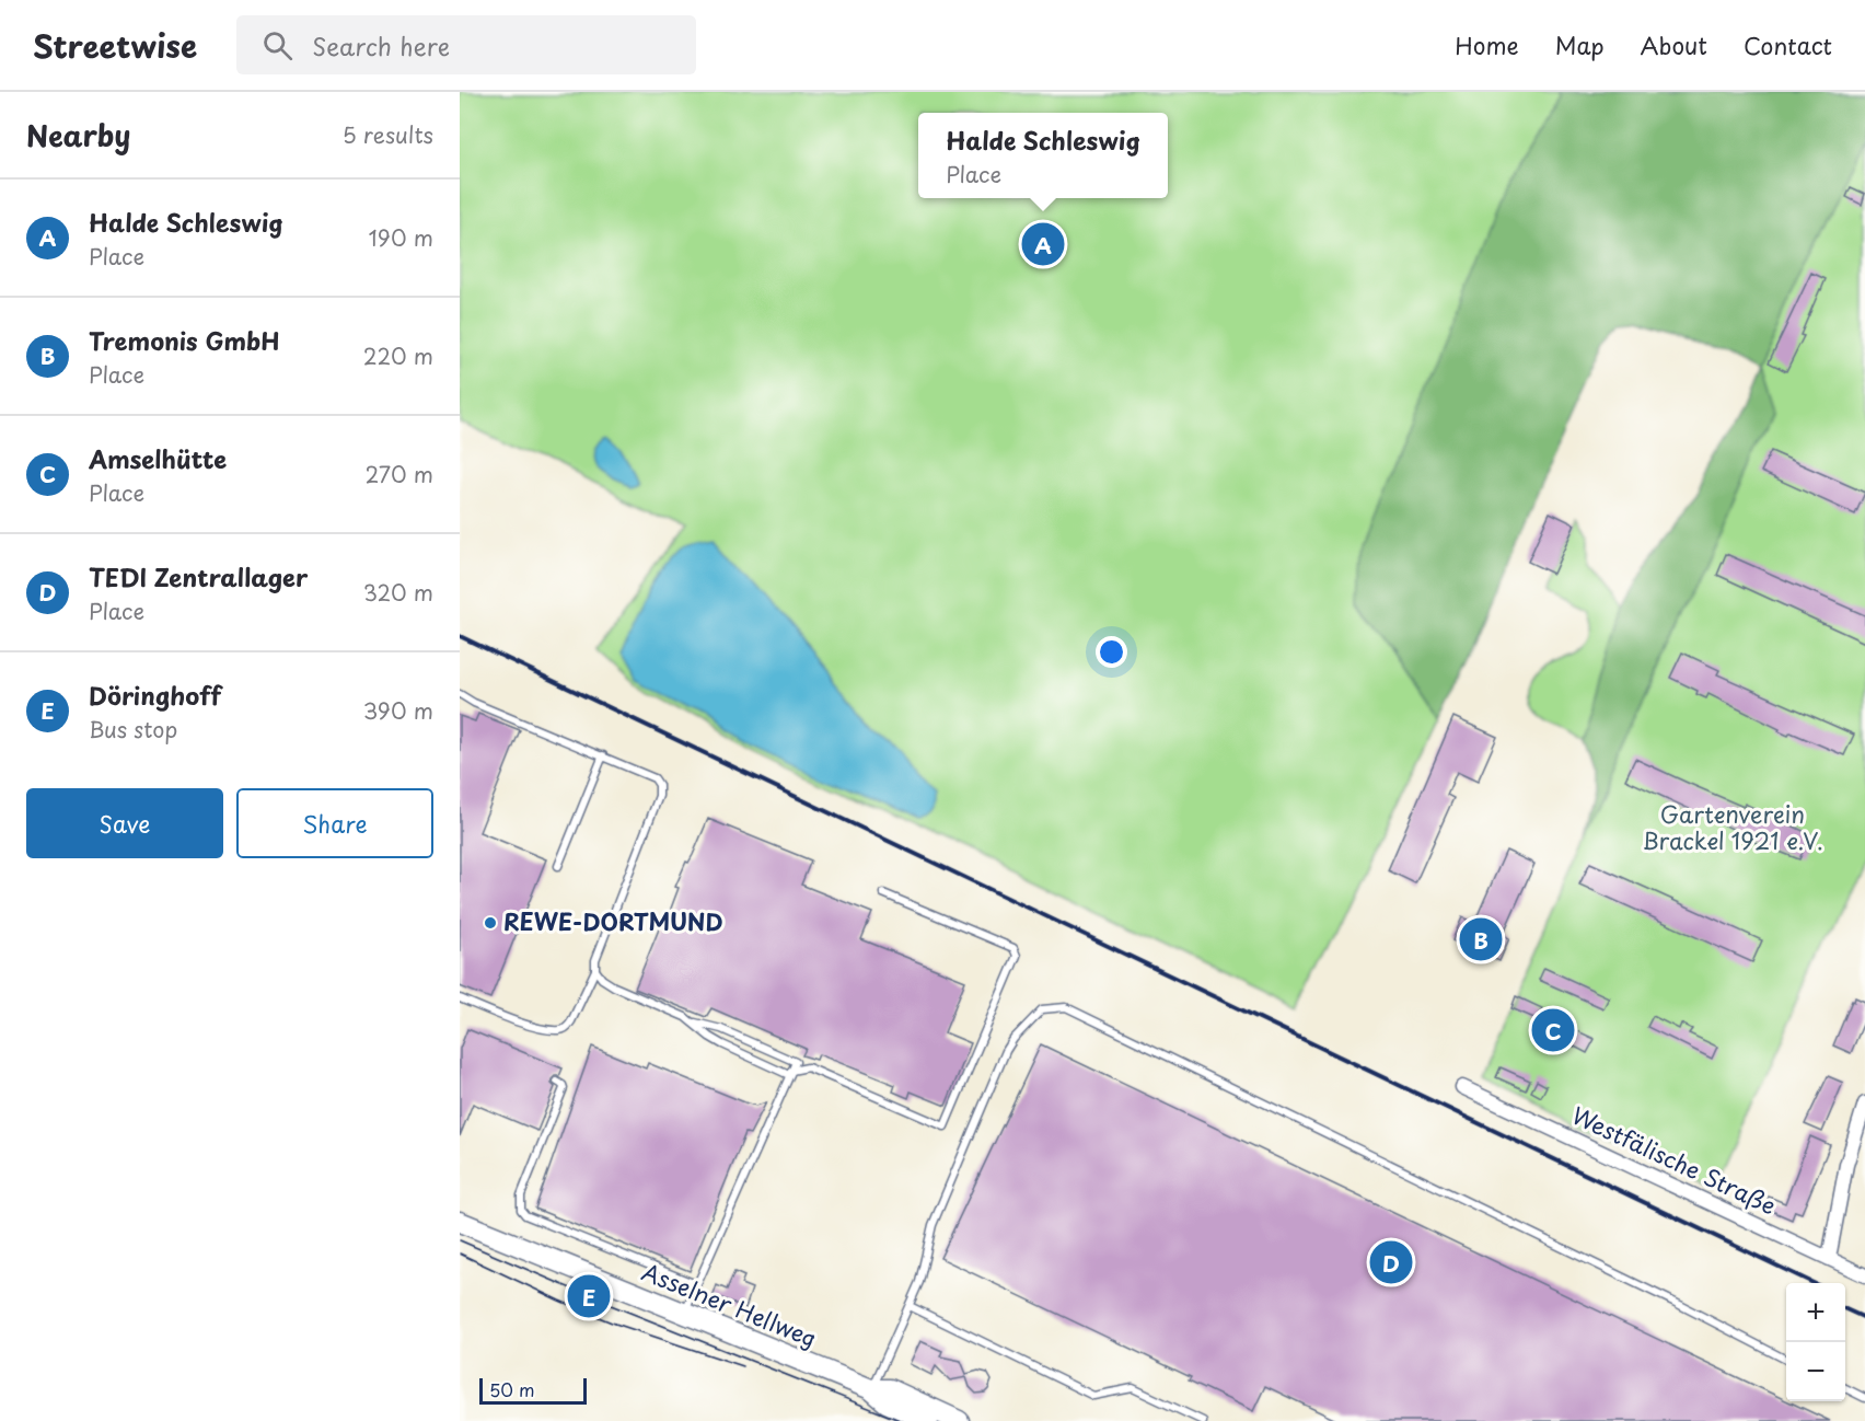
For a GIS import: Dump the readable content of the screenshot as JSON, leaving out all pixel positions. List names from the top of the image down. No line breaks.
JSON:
{"streets":{"main road":["Asselner Hellweg"],"street":["Westfälische Straße"]},"parks":["Gartenverein Brackel 1921 e.V."],"places":["REWE-DORTMUND"],"scale_bar":"50 m","page":{"header":"Streetwise","search":"Search here","nav":["Home","Map","About","Contact"],"heading":["Nearby","5 results"],"popup":["Halde Schleswig","Place"],"list":[{"mark":"A","name":"Halde Schleswig","note":"Place","value":"190 m"},{"mark":"B","name":"Tremonis GmbH","note":"Place","value":"220 m"},{"mark":"C","name":"Amselhütte","note":"Place","value":"270 m"},{"mark":"D","name":"TEDI Zentrallager","note":"Place","value":"320 m"},{"mark":"E","name":"Döringhoff","note":"Bus stop","value":"390 m"}],"pins":["A","B","C","D","E"],"buttons":["Save","Share"],"map_buttons":["+","−"],"scale":"50 m"}}
